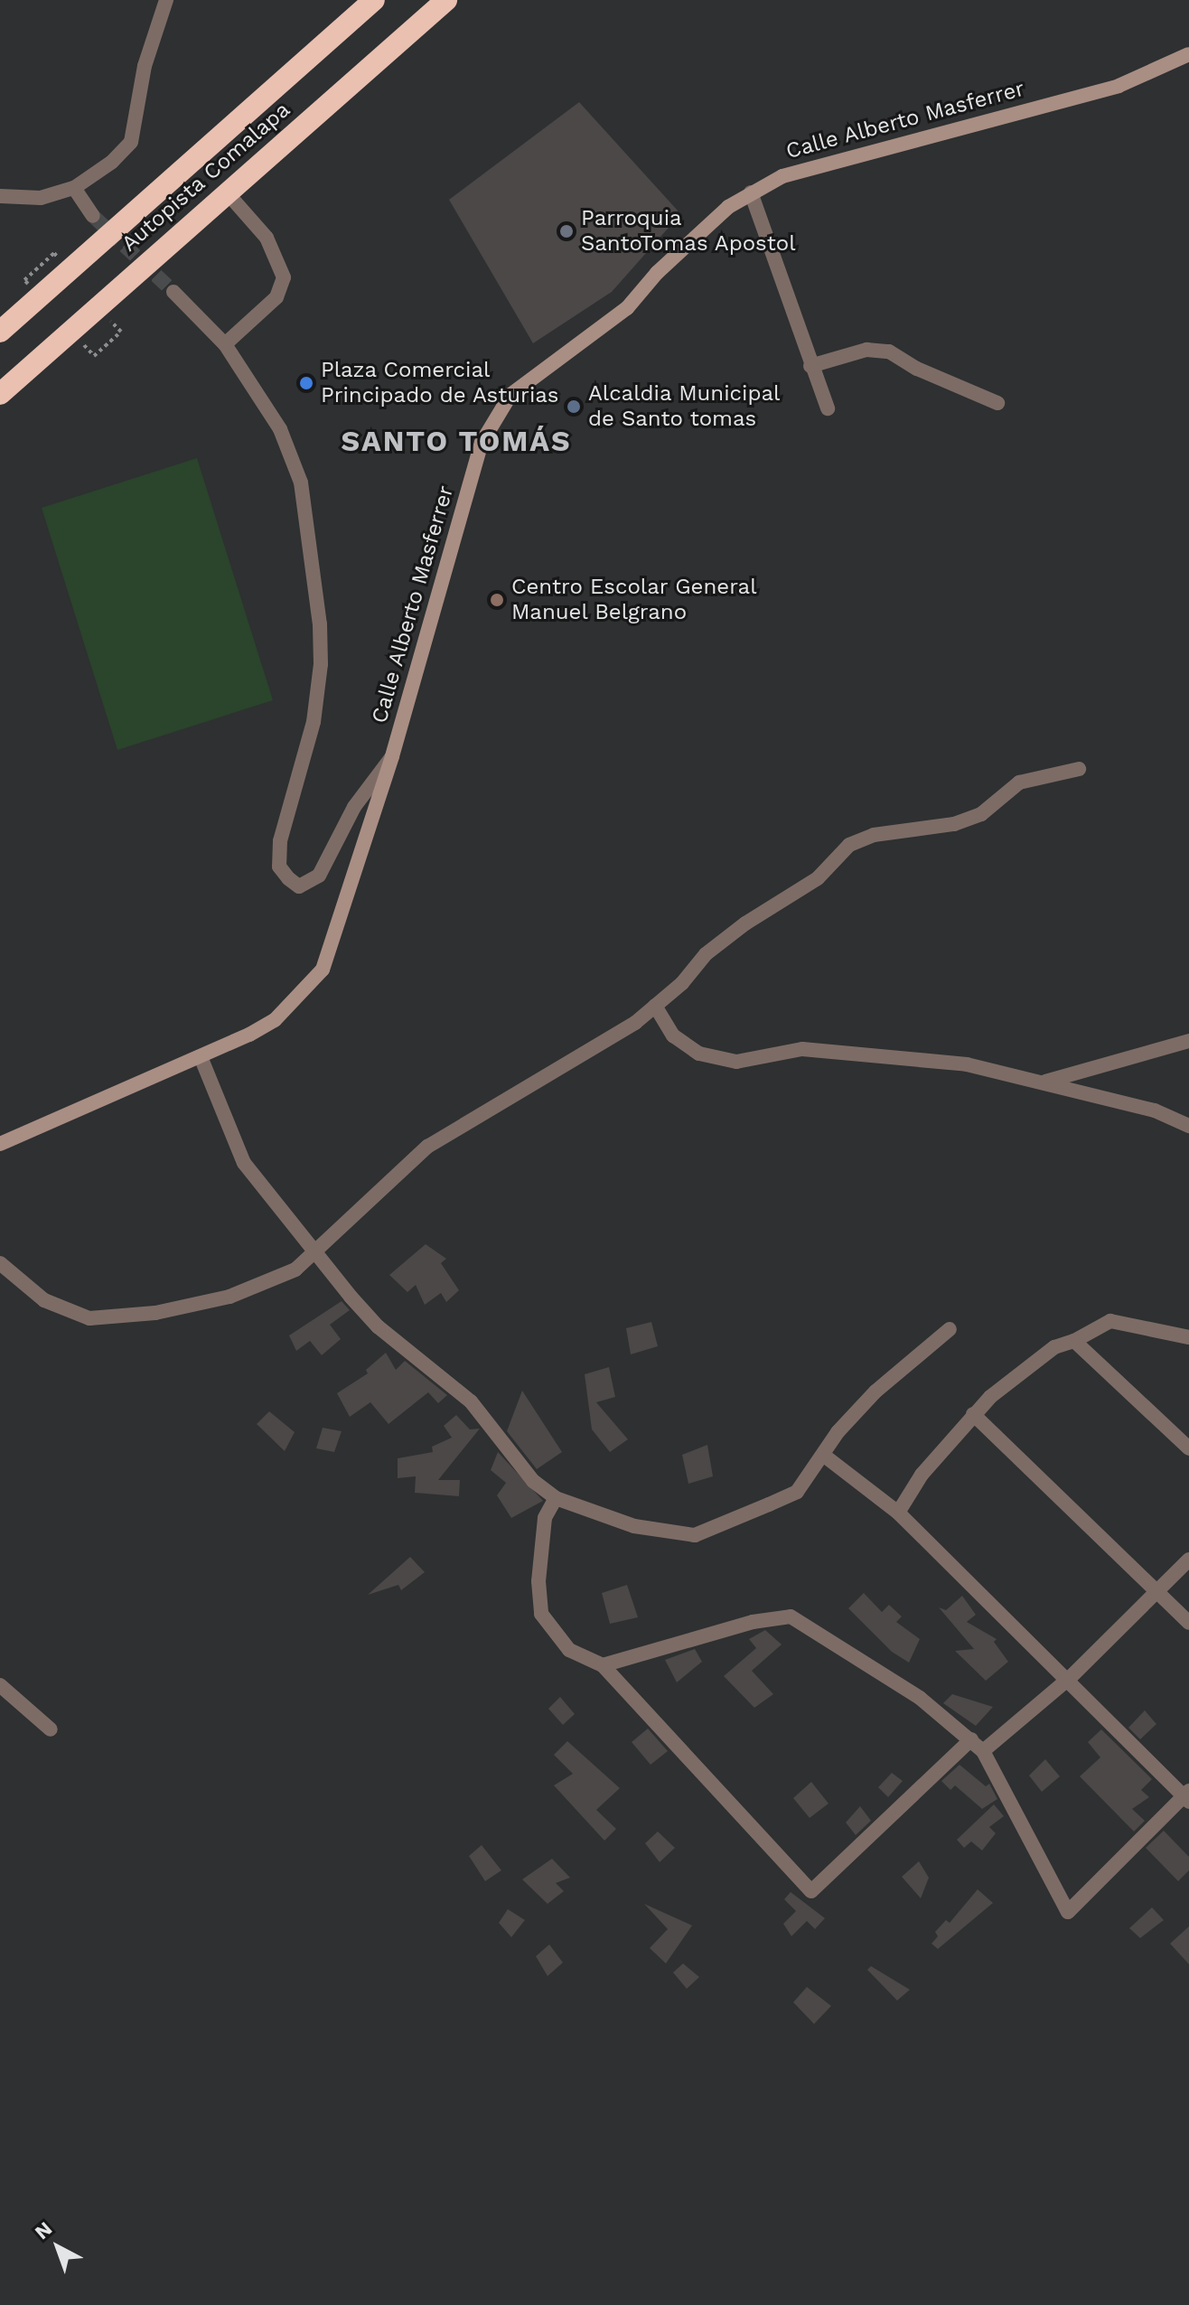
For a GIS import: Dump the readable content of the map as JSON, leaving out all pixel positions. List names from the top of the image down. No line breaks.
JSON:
{"streets":{"highway":["Autopista Comalapa"],"main road":["Calle Alberto Masferrer"]},"districts":["SANTO TOMÁS"],"places":["Parroquia SantoTomas Apostol","Plaza Comercial Principado de Asturias","Alcaldia Municipal de Santo tomas","Centro Escolar General Manuel Belgrano"],"north":"top left"}
